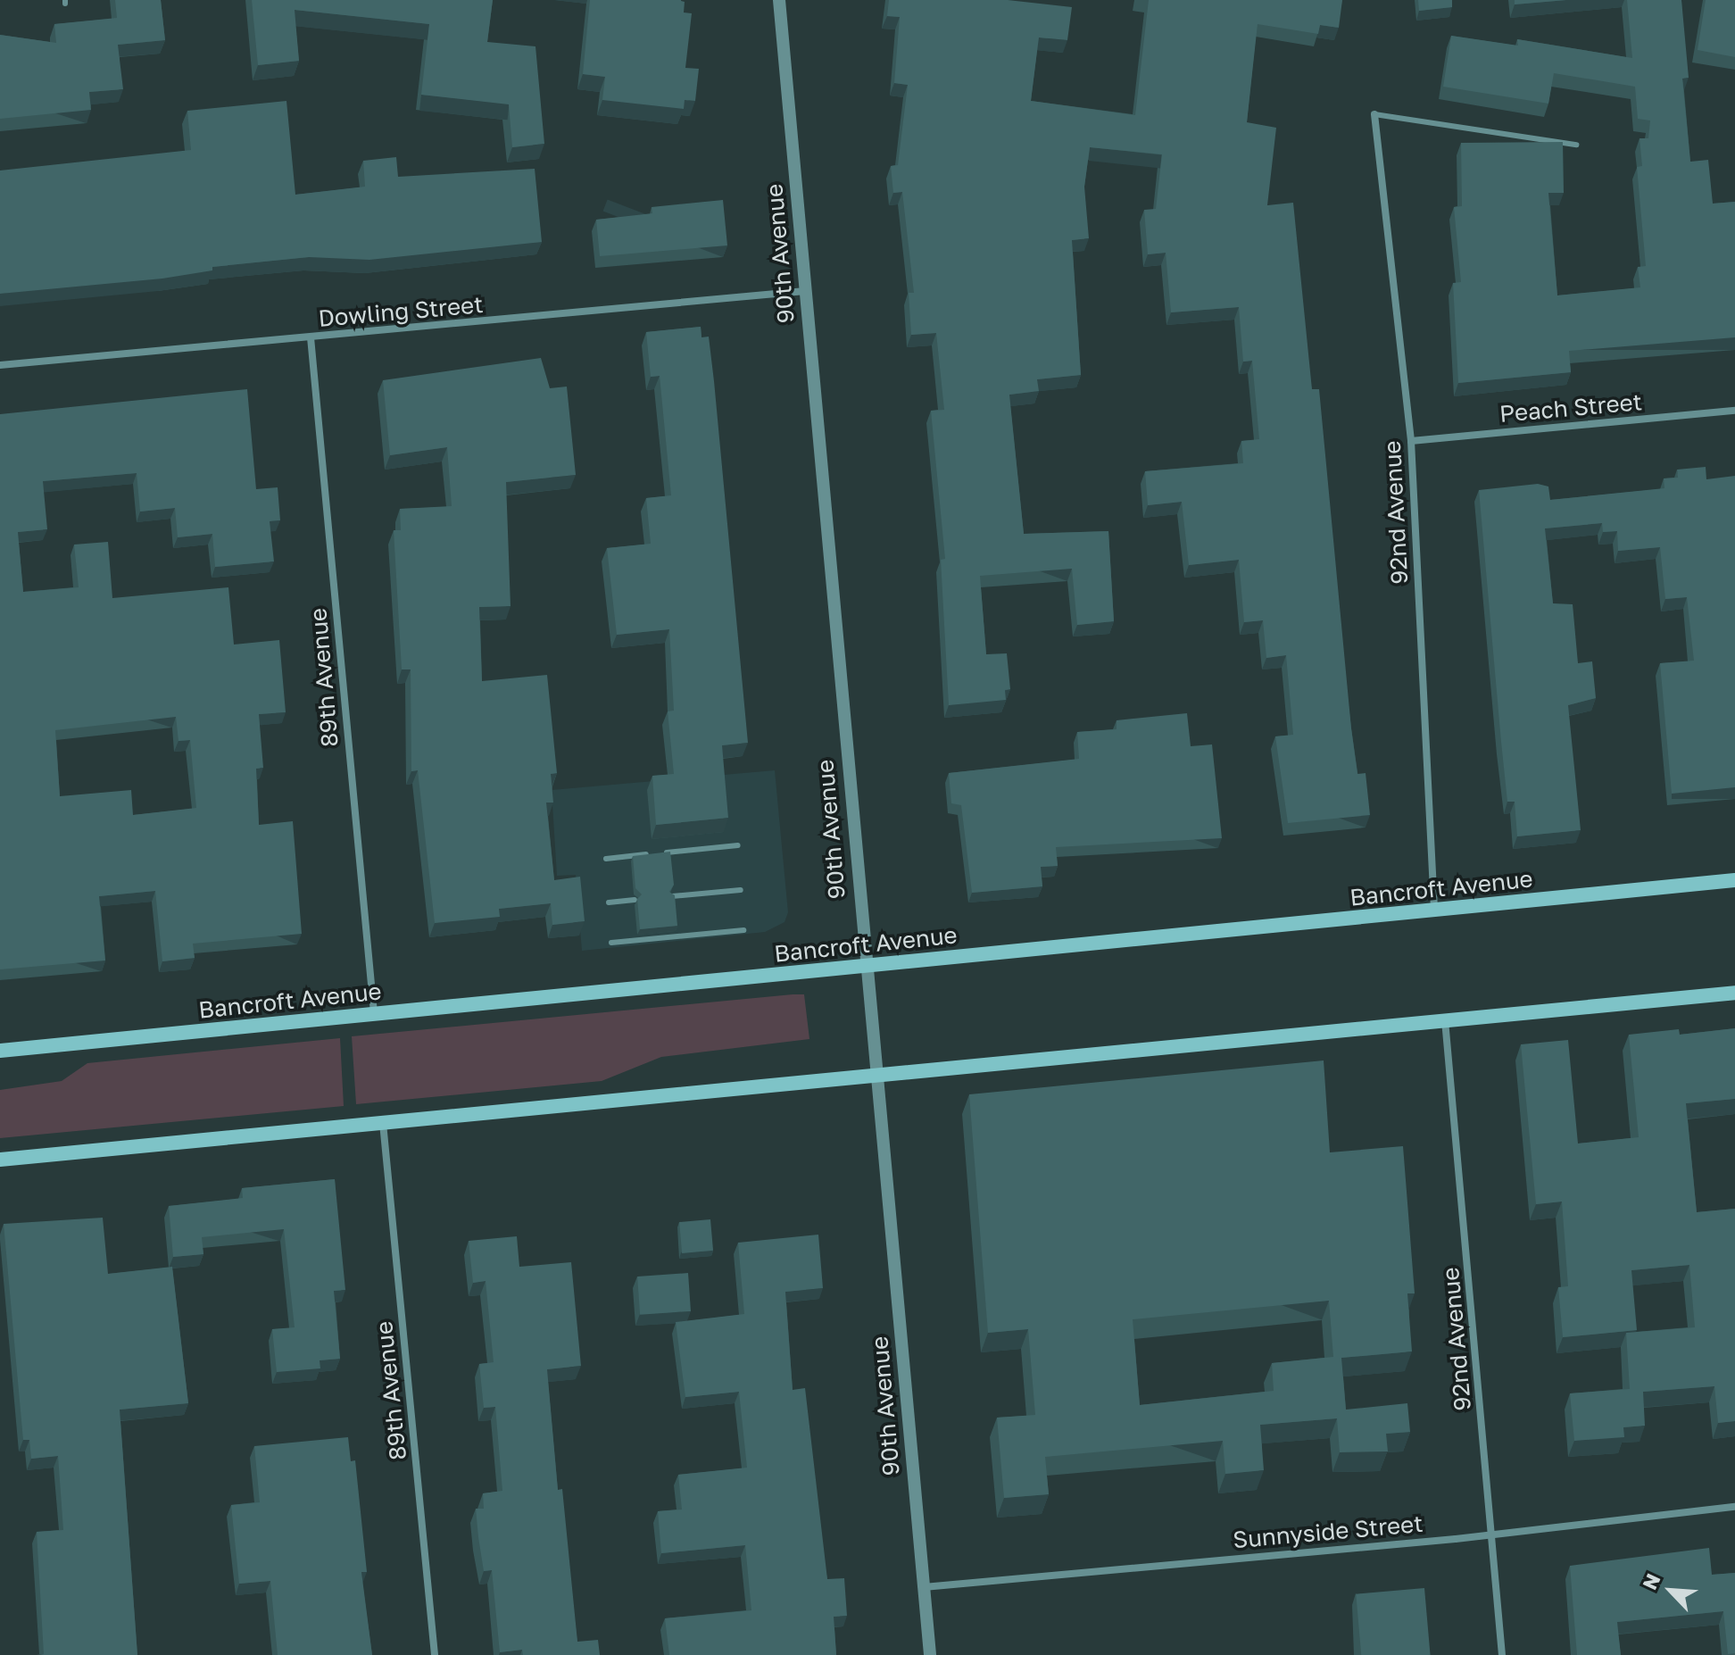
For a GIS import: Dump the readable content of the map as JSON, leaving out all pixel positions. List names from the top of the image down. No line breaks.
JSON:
{"streets":{"main road":["Bancroft Avenue"],"street":["90th Avenue","Dowling Street","Peach Street","92nd Avenue","89th Avenue","Sunnyside Street"]},"crossings":[["90th Avenue","Dowling Street"],["90th Avenue","Bancroft Avenue"],["90th Avenue","Sunnyside Street"],["Dowling Street","89th Avenue"],["Peach Street","92nd Avenue"],["92nd Avenue","Bancroft Avenue"],["92nd Avenue","Sunnyside Street"],["89th Avenue","Bancroft Avenue"]],"north":"top left"}
